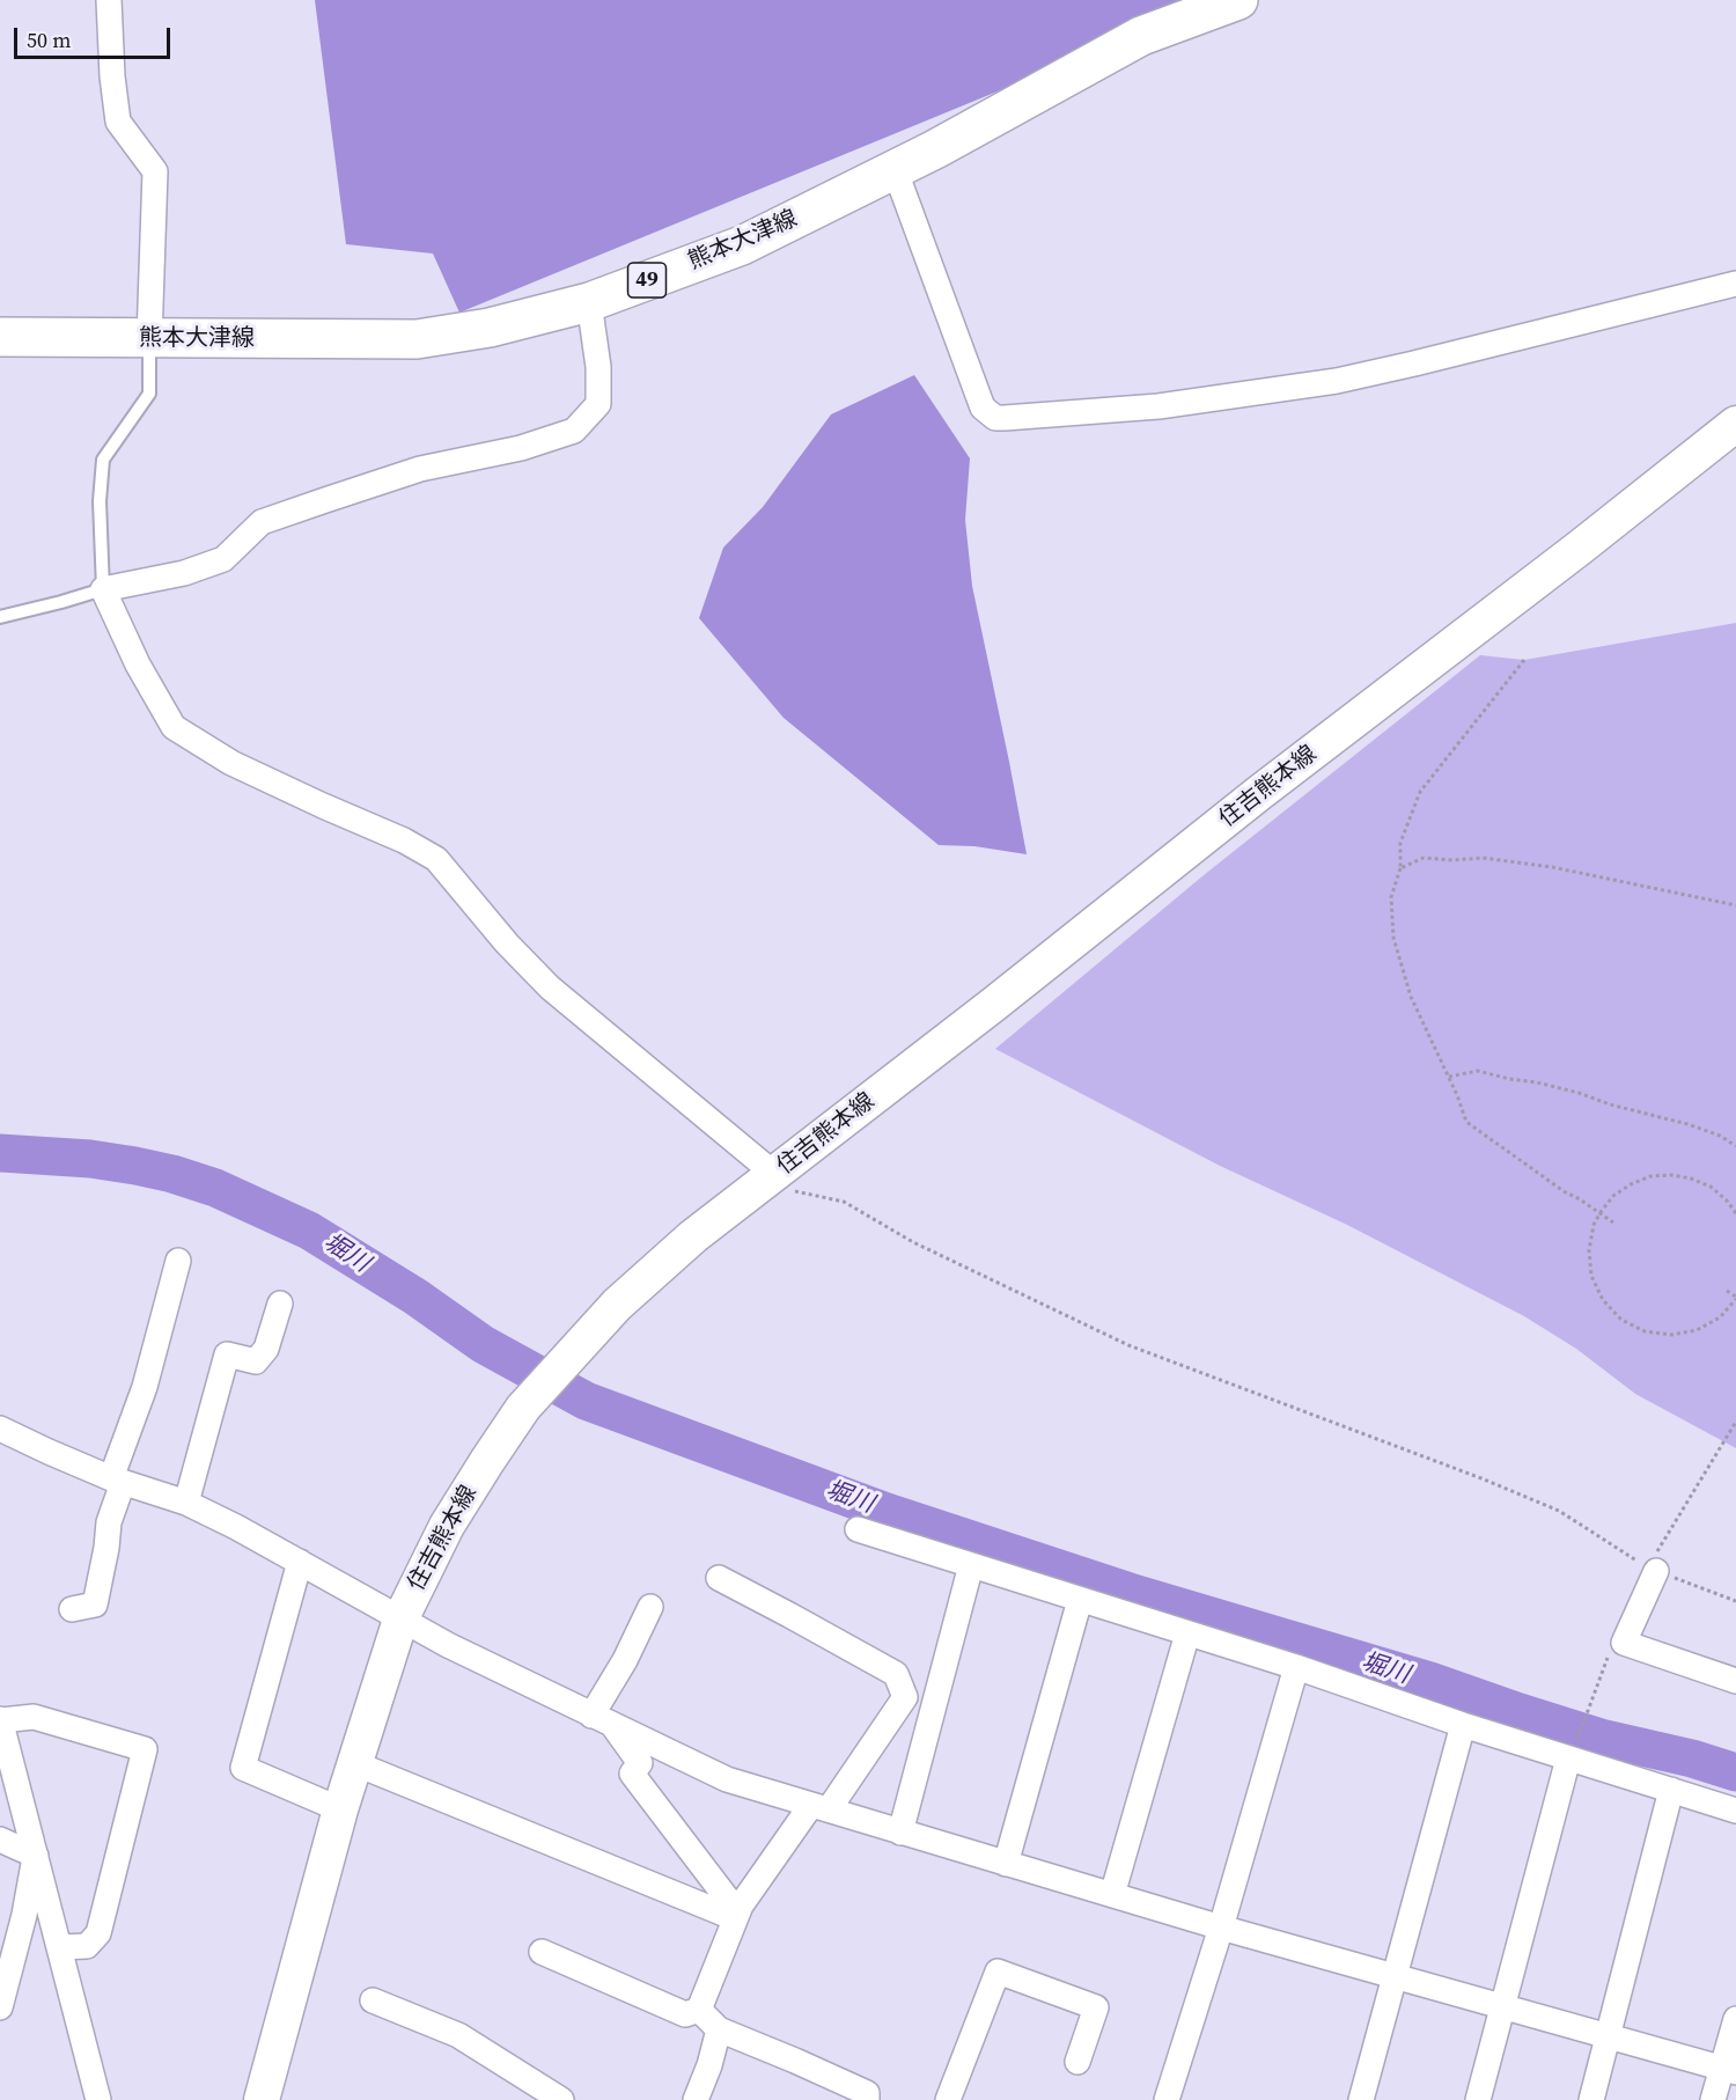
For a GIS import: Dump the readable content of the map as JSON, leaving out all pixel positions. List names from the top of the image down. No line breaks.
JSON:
{"streets":{"main road":["熊本大津線","49","住吉熊本線"]},"water":["堀川"],"scale_bar":"50 m"}
